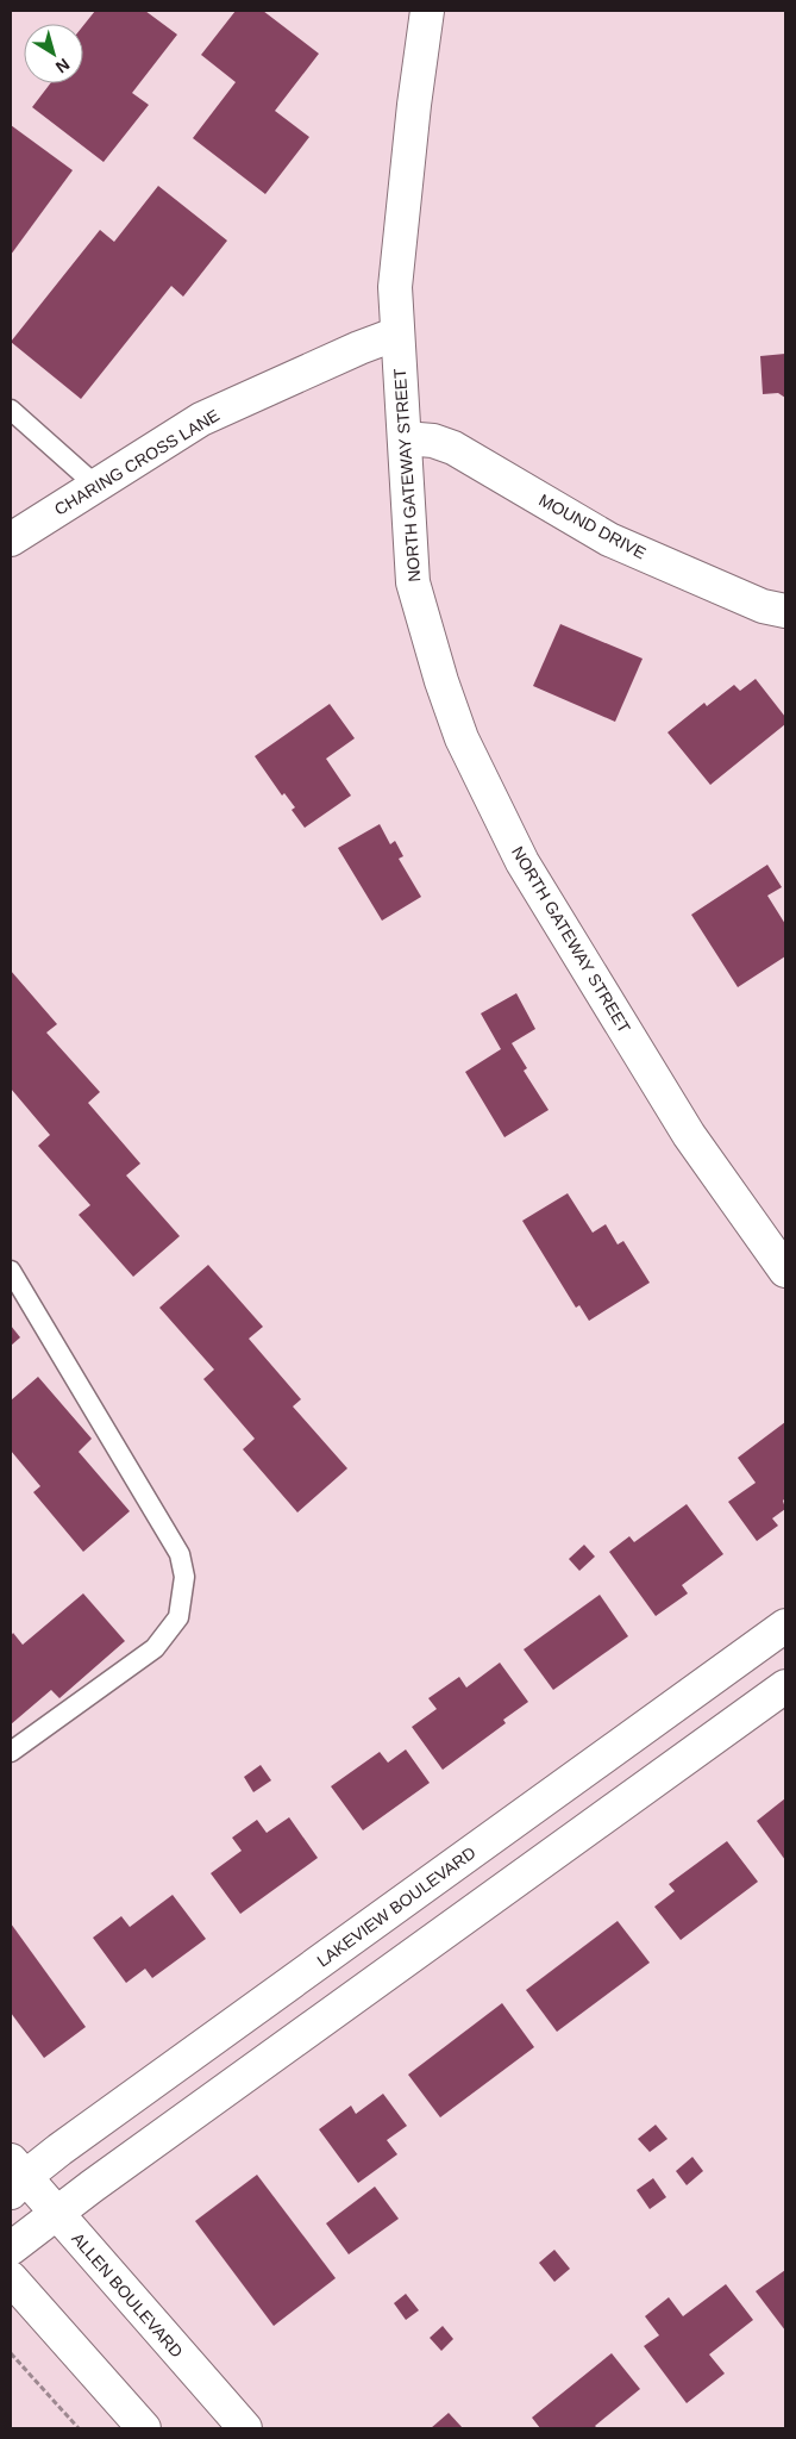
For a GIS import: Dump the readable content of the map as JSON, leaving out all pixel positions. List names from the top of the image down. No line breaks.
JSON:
{"streets":{"street":["CHARING CROSS LANE","NORTH GATEWAY STREET","MOUND DRIVE","LAKEVIEW BOULEVARD","ALLEN BOULEVARD"]},"crossings":[["CHARING CROSS LANE","NORTH GATEWAY STREET"],["NORTH GATEWAY STREET","MOUND DRIVE"],["LAKEVIEW BOULEVARD","ALLEN BOULEVARD"]],"north":"bottom right"}
